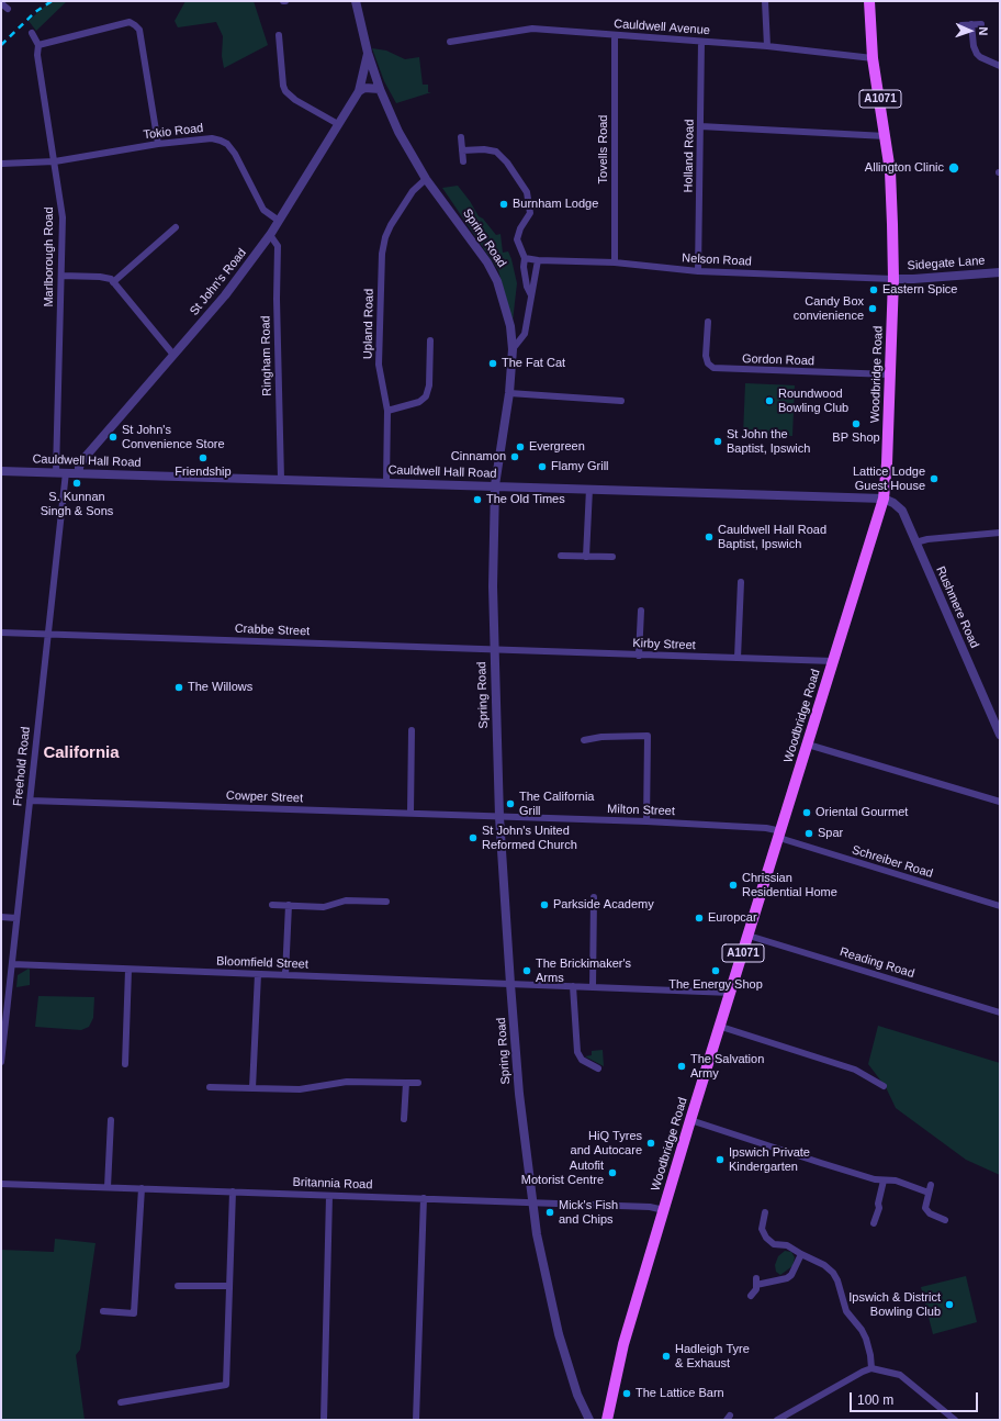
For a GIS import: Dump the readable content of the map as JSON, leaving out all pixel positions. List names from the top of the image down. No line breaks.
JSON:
{"streets":{"main road":["A1071","Woodbridge Road"],"street":["Cauldwell Avenue","Tokio Road","Tovells Road","Holland Road","Spring Road","Marlborough Road","Nelson Road","Sidegate Lane","St John's Road","Upland Road","Ringham Road","Gordon Road","Cauldwell Hall Road","Rushmere Road","Crabbe Street","Kirby Street","Freehold Road","Cowper Street","Milton Street","Schreiber Road","Bloomfield Street","Reading Road","Britannia Road"]},"crossings":[["Cauldwell Avenue","Tovells Road"],["Cauldwell Avenue","Holland Road"],["Cauldwell Avenue","Woodbridge Road"],["Tokio Road","Marlborough Road"],["Tokio Road","St John's Road"],["Tovells Road","Nelson Road"],["Holland Road","Nelson Road"],["Spring Road","St John's Road"],["Spring Road","Upland Road"],["Spring Road","Cauldwell Hall Road"],["Spring Road","Crabbe Street"],["Spring Road","Kirby Street"],["Spring Road","Cowper Street"],["Spring Road","Milton Street"],["Spring Road","Bloomfield Street"],["Spring Road","Britannia Road"],["Marlborough Road","Cauldwell Hall Road"],["Nelson Road","Sidegate Lane"],["Nelson Road","Woodbridge Road"],["Sidegate Lane","Woodbridge Road"],["St John's Road","Ringham Road"],["St John's Road","Cauldwell Hall Road"],["Upland Road","Cauldwell Hall Road"],["Ringham Road","Cauldwell Hall Road"],["Gordon Road","Woodbridge Road"],["Woodbridge Road","Cauldwell Hall Road"],["Woodbridge Road","Rushmere Road"],["Woodbridge Road","Kirby Street"],["Woodbridge Road","Milton Street"],["Woodbridge Road","Schreiber Road"],["Woodbridge Road","Bloomfield Street"],["Woodbridge Road","Reading Road"],["Woodbridge Road","Britannia Road"],["Cauldwell Hall Road","Rushmere Road"],["Cauldwell Hall Road","Freehold Road"],["Crabbe Street","Kirby Street"],["Crabbe Street","Freehold Road"],["Freehold Road","Cowper Street"],["Freehold Road","Bloomfield Street"],["Cowper Street","Milton Street"],["Milton Street","Schreiber Road"]],"districts":["California"],"places":["Allington Clinic","Burnham Lodge","Eastern Spice","Candy Box convienience","The Fat Cat","Roundwood Bowling Club","BP Shop","St John's Convenience Store","St John the Baptist, Ipswich","Evergreen","Cinnamon","Friendship","Flamy Grill","Lattice Lodge Guest House","S. Kunnan Singh & Sons","The Old Times","Cauldwell Hall Road Baptist, Ipswich","The Willows","The California Grill","Oriental Gourmet","Spar","St John's United Reformed Church","Chrissian Residential Home","Parkside Academy","Europcar","The Brickimaker's Arms","The Energy Shop","The Salvation Army","HiQ Tyres and Autocare","Ipswich Private Kindergarten","Autofit Motorist Centre","Mick's Fish and Chips","Ipswich & District Bowling Club","Hadleigh Tyre & Exhaust","The Lattice Barn"],"scale_bar":"100 m","north":"right"}
